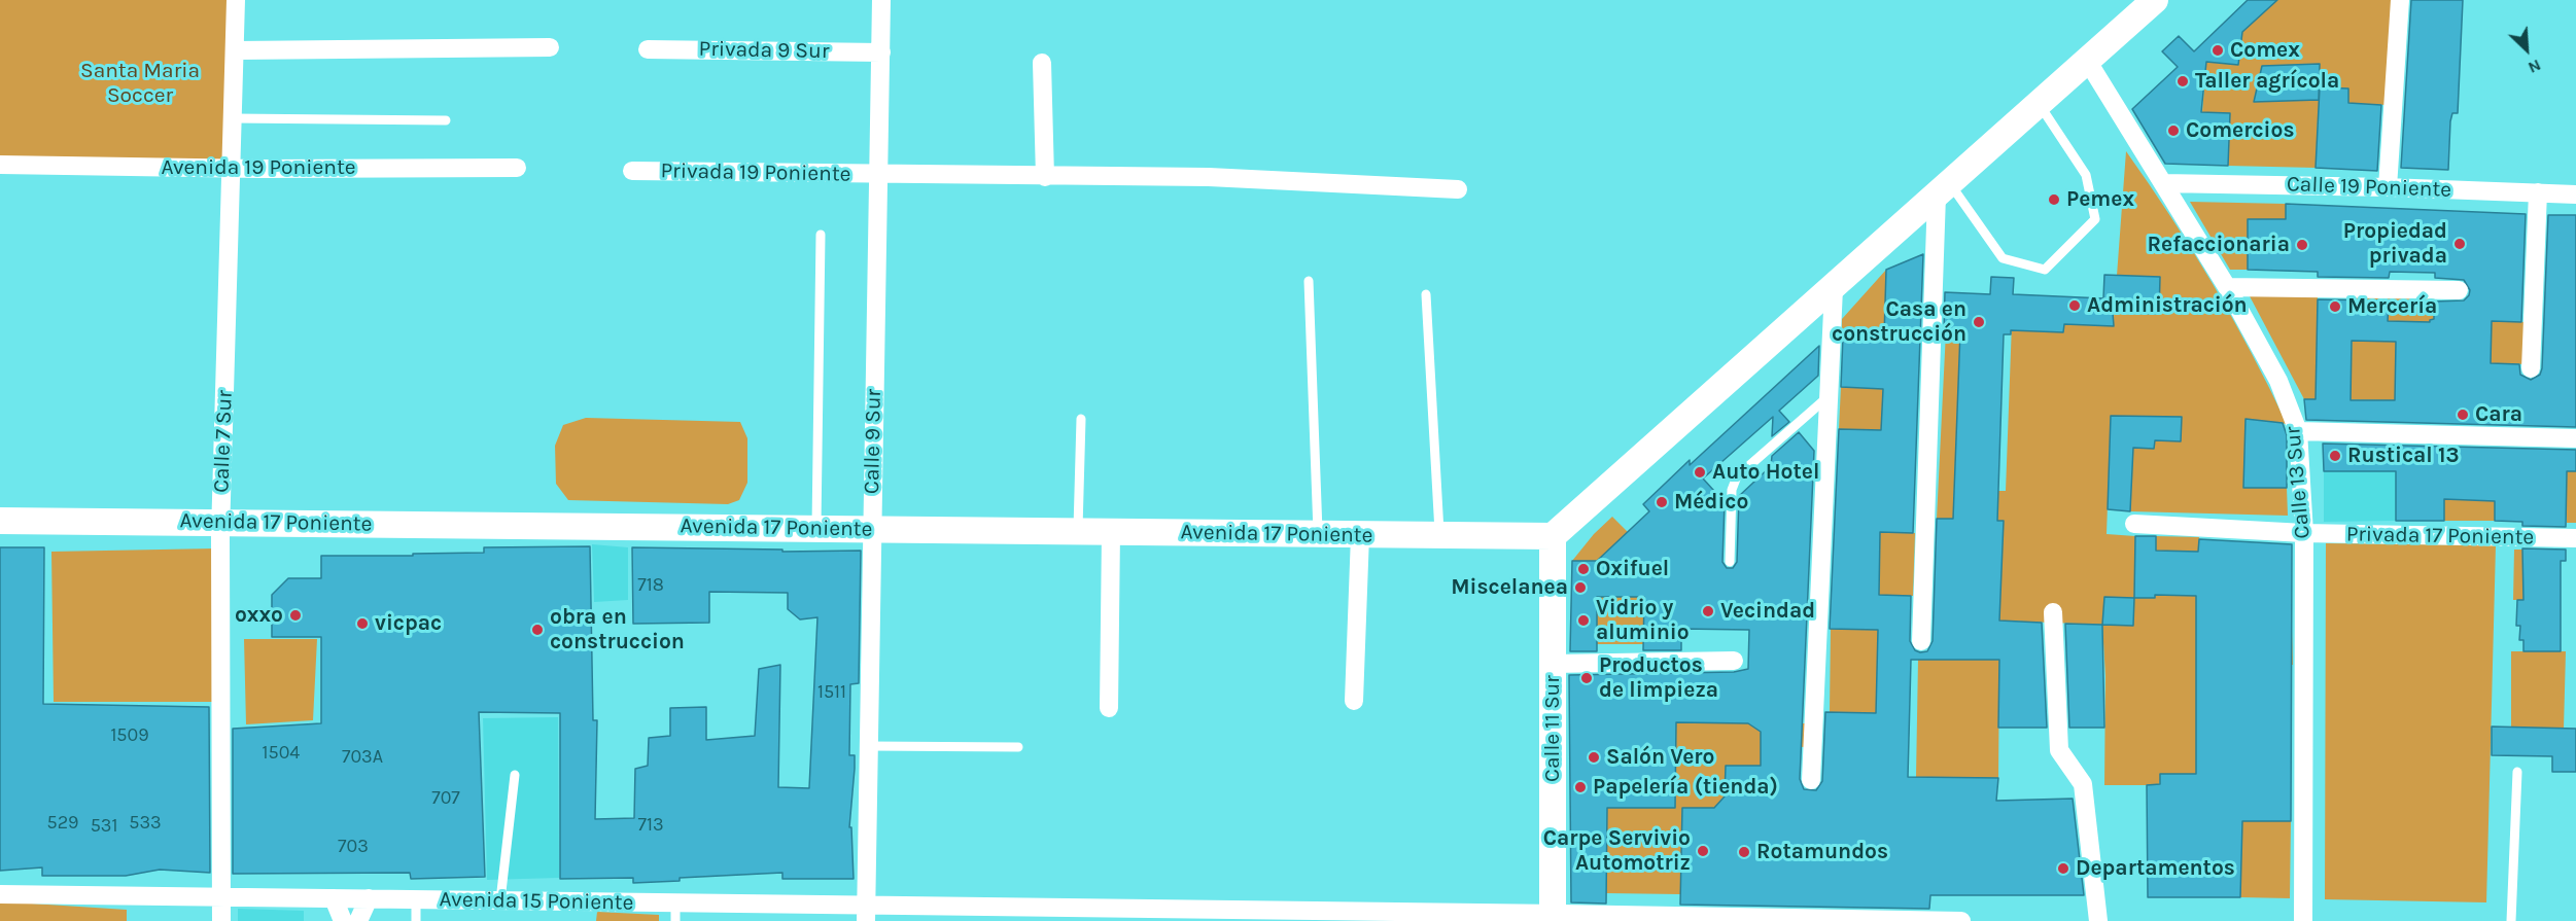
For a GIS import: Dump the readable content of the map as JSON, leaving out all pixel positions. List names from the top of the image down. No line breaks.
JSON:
{"streets":{"main road":["Avenida 17 Poniente","Calle 11 Sur"],"street":["Privada 9 Sur","Avenida 19 Poniente","Privada 19 Poniente","Calle 19 Poniente","Calle 7 Sur","Calle 9 Sur","Calle 13 Sur","Privada 17 Poniente","Avenida 15 Poniente"]},"crossings":[["Privada 9 Sur","Calle 9 Sur"],["Avenida 19 Poniente","Calle 7 Sur"],["Privada 19 Poniente","Calle 9 Sur"],["Calle 19 Poniente","Calle 13 Sur"],["Calle 7 Sur","Avenida 17 Poniente"],["Calle 7 Sur","Avenida 15 Poniente"],["Calle 9 Sur","Avenida 17 Poniente"],["Calle 9 Sur","Avenida 15 Poniente"],["Calle 13 Sur","Privada 17 Poniente"],["Avenida 17 Poniente","Calle 11 Sur"],["Calle 11 Sur","Avenida 15 Poniente"]],"parks":["Santa Maria Soccer"],"places":["Comex","Taller agrícola","Comercios","Pemex","Propiedad privada","Refaccionaria","Administración","Mercería","Casa en construcción","Cara","Rustical 13","Auto Hotel","Médico","Oxifuel","Miscelanea","Vecindad","oxxo","Vidrio y aluminio","vicpac","obra en construccion","Productos de limpieza","Salón Vero","Papelería (tienda)","Carpe Servivio Automotriz","Rotamundos","Departamentos"],"house_numbers":["718","1511","1509","1504","703A","707","529","533","713","531","703"],"north":"bottom right"}
